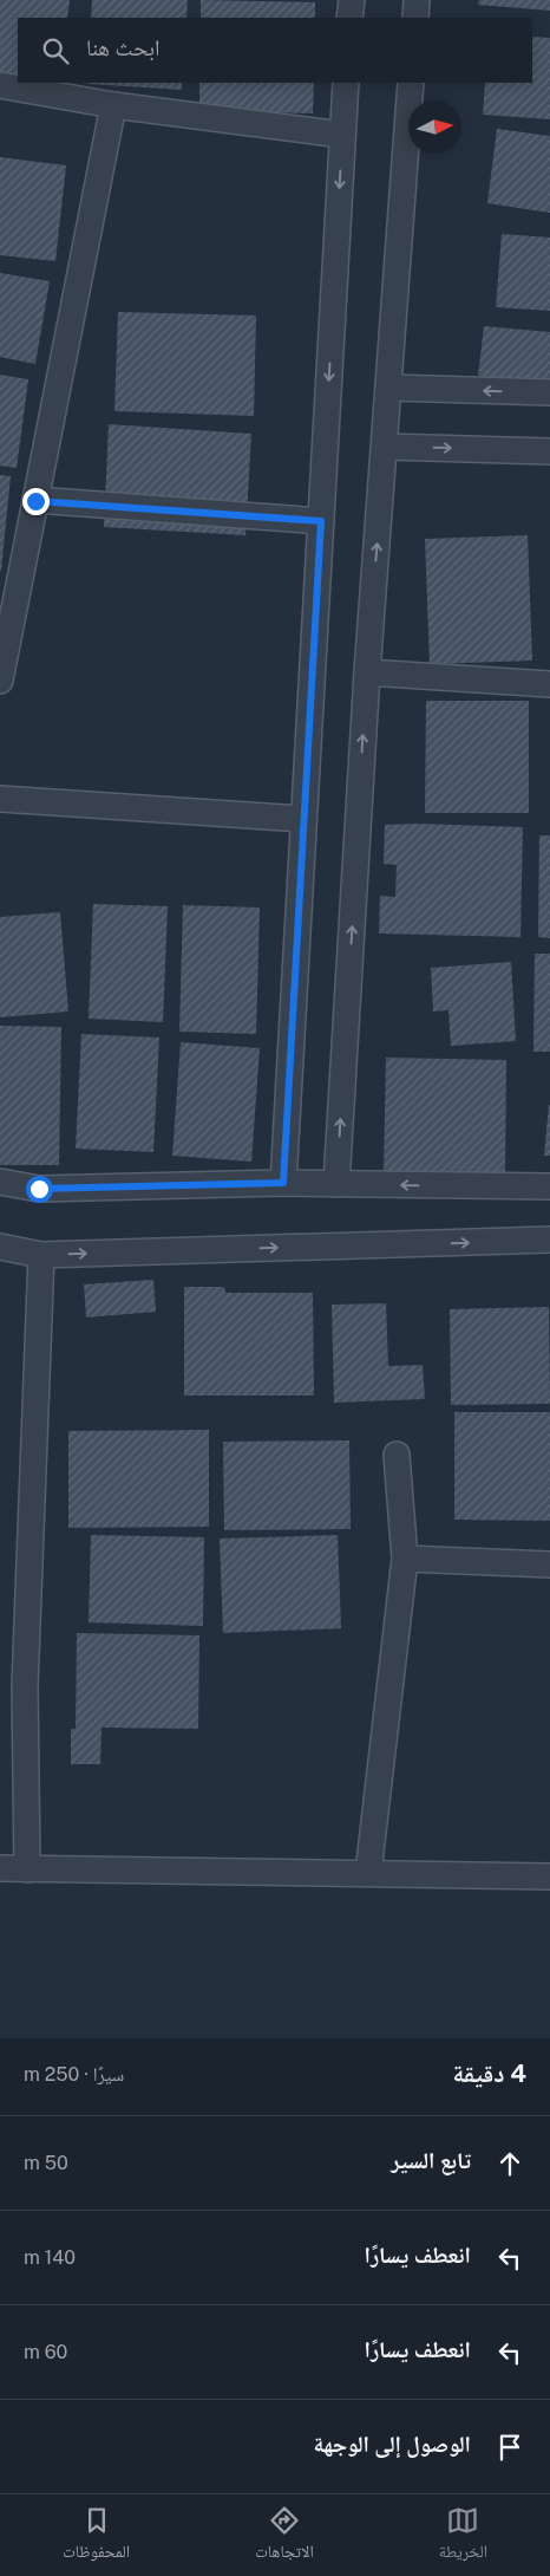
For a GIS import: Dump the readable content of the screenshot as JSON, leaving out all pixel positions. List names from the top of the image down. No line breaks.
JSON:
{"north":"right","page":{"search":"ابحث هنا","heading":["4 دقيقة","سيرًا · 250 m"],"list":[["تابع السير","50 m"],["انعطف يسارًا","140 m"],["انعطف يسارًا","60 m"],"الوصول إلى الوجهة"],"nav":["الخريطة","الاتجاهات","المحفوظات"]}}
